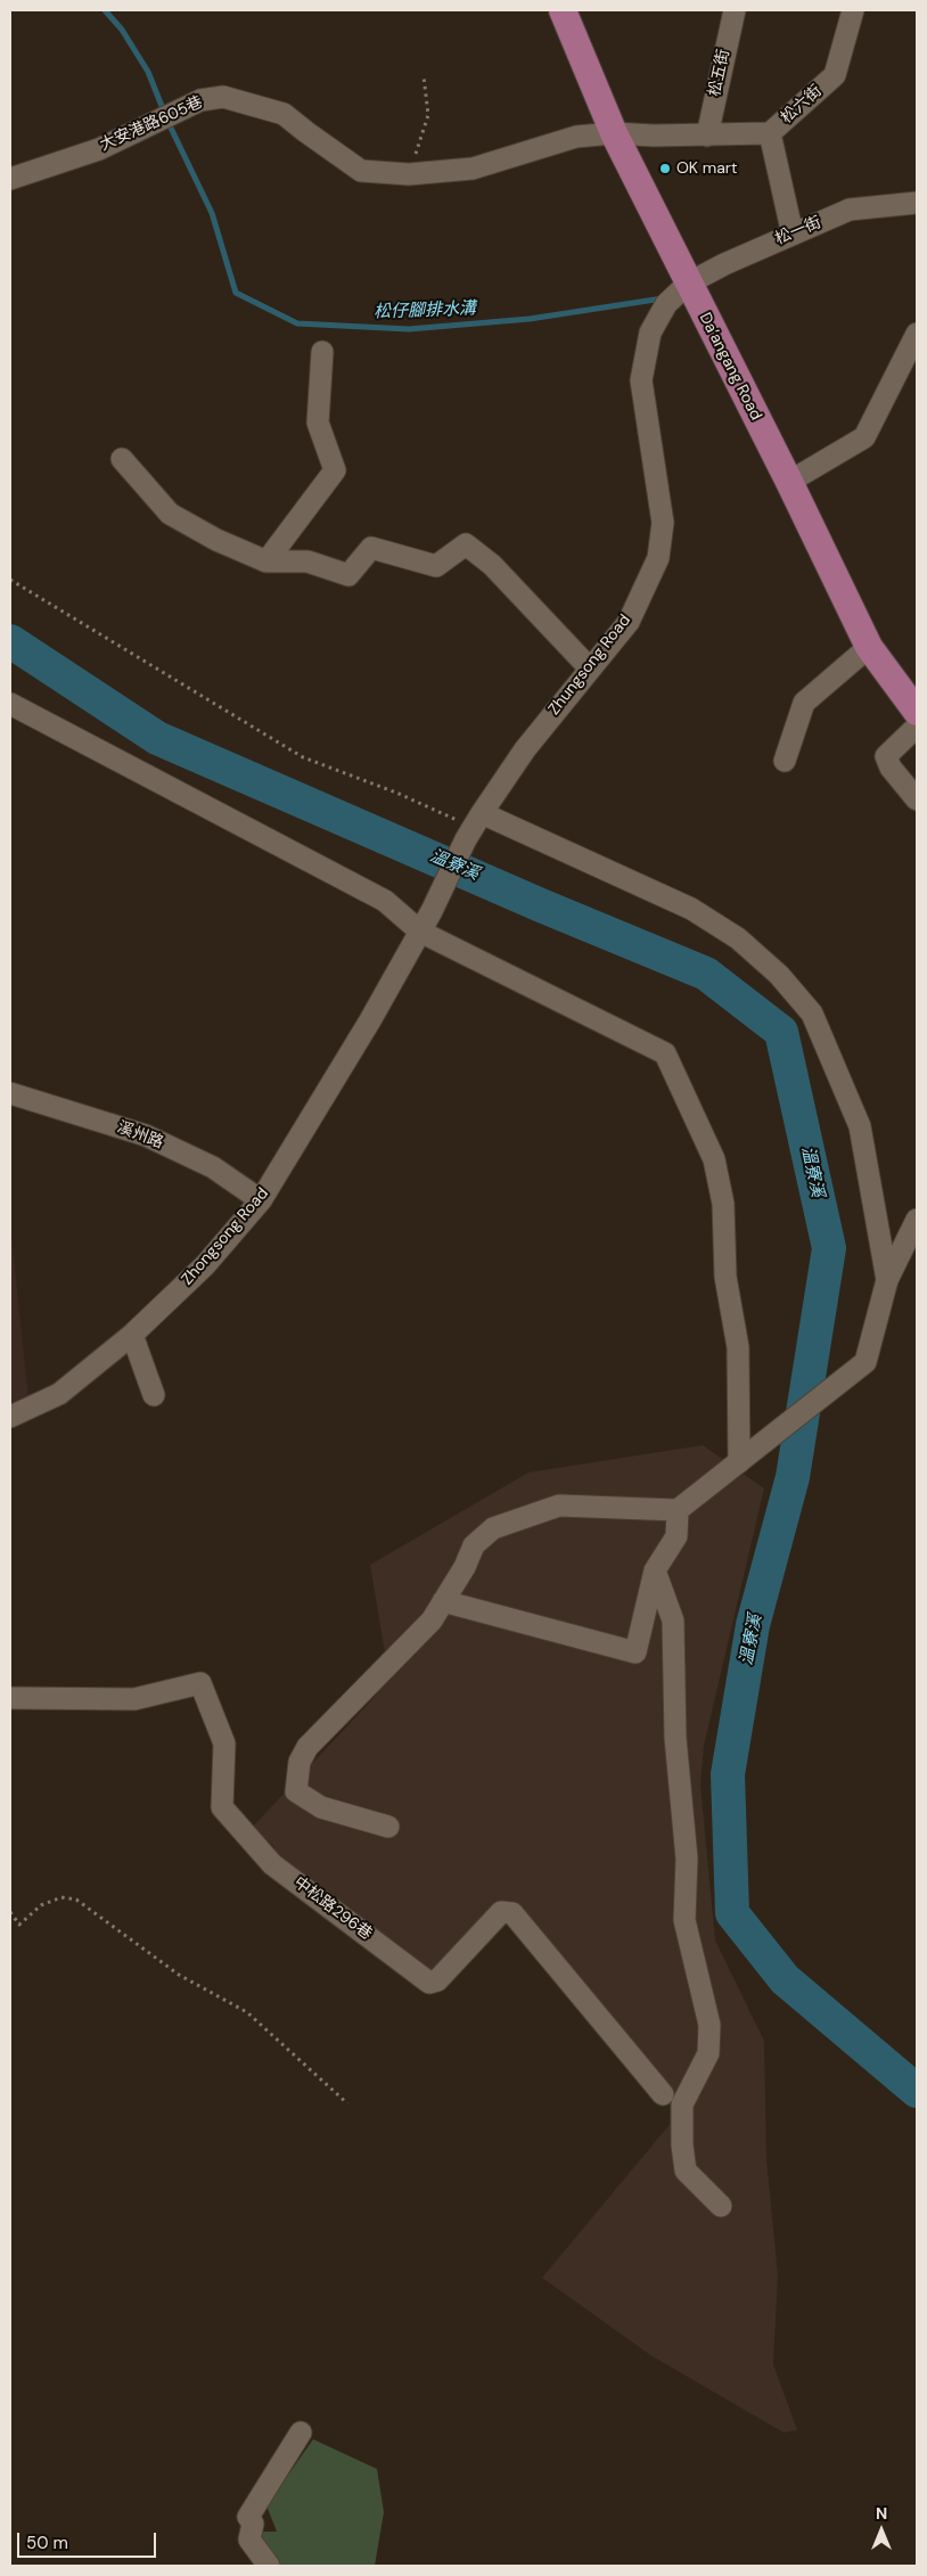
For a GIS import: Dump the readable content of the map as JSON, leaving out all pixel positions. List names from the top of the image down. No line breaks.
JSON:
{"streets":{"main road":["Da’angang Road"],"street":["松五街","松六街","大安港路605巷","松一街","Zhungsong Road","溪州路","Zhongsong Road","中松路296巷"]},"crossings":[["松五街","大安港路605巷"],["松六街","大安港路605巷"],["松六街","松一街"],["大安港路605巷","Da’angang Road"],["松一街","Da’angang Road"],["松一街","Zhungsong Road"],["Da’angang Road","Zhungsong Road"],["Zhungsong Road","Zhongsong Road"],["溪州路","Zhongsong Road"]],"water":["松仔腳排水溝","溫寮溪"],"places":["OK mart"],"scale_bar":"50 m","north":"top"}
